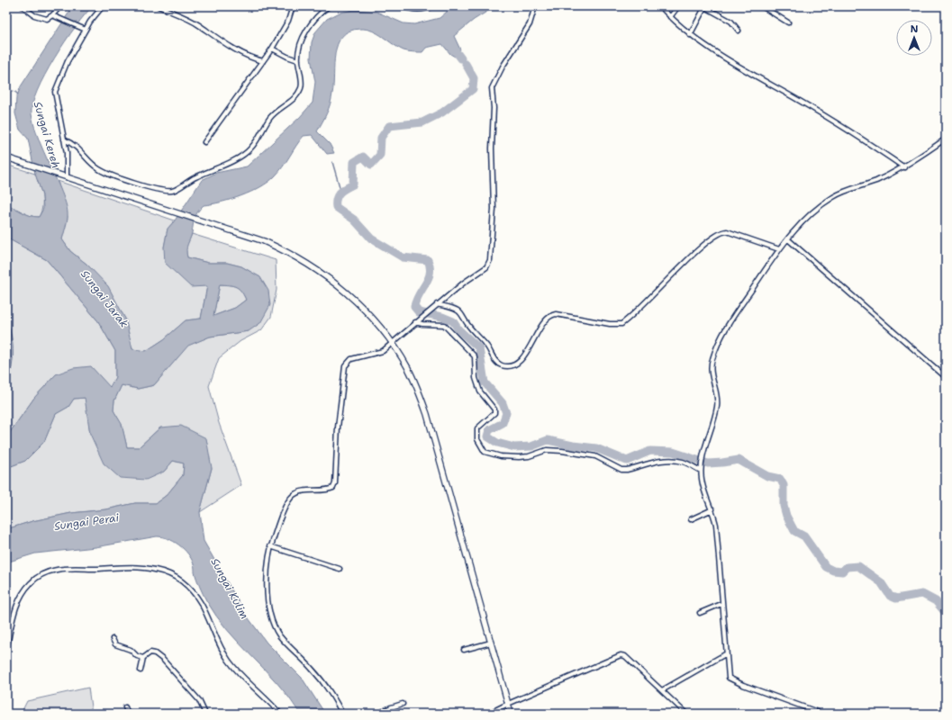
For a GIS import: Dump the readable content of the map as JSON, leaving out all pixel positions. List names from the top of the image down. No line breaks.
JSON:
{"water":["Sungai Kereh","Sungai Jarak","Sungai Perai","Sungai Kulim"],"north":"top"}
